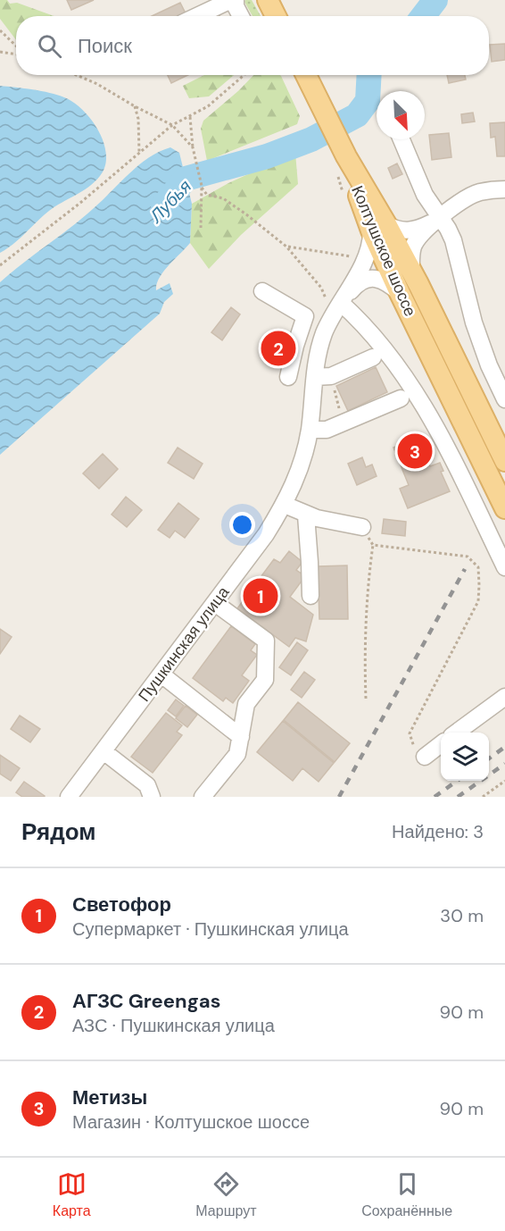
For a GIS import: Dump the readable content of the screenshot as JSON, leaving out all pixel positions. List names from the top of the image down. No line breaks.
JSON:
{"streets":{"main road":["Колтушское шоссе"],"street":["Пушкинская улица"]},"crossings":[["Колтушское шоссе","Пушкинская улица"]],"water":["Лубья"],"north":"bottom right","page":{"search":"Поиск","pins":["2","3","1"],"heading":["Рядом","Найдено: 3"],"list":[{"mark":"1","name":"Светофор","note":"Супермаркет · Пушкинская улица","value":"30 m"},{"mark":"2","name":"АГЗС Greengas","note":"АЗС · Пушкинская улица","value":"90 m"},{"mark":"3","name":"Метизы","note":"Магазин · Колтушское шоссе","value":"90 m"}],"nav":["Карта","Маршрут","Сохранённые"]}}
